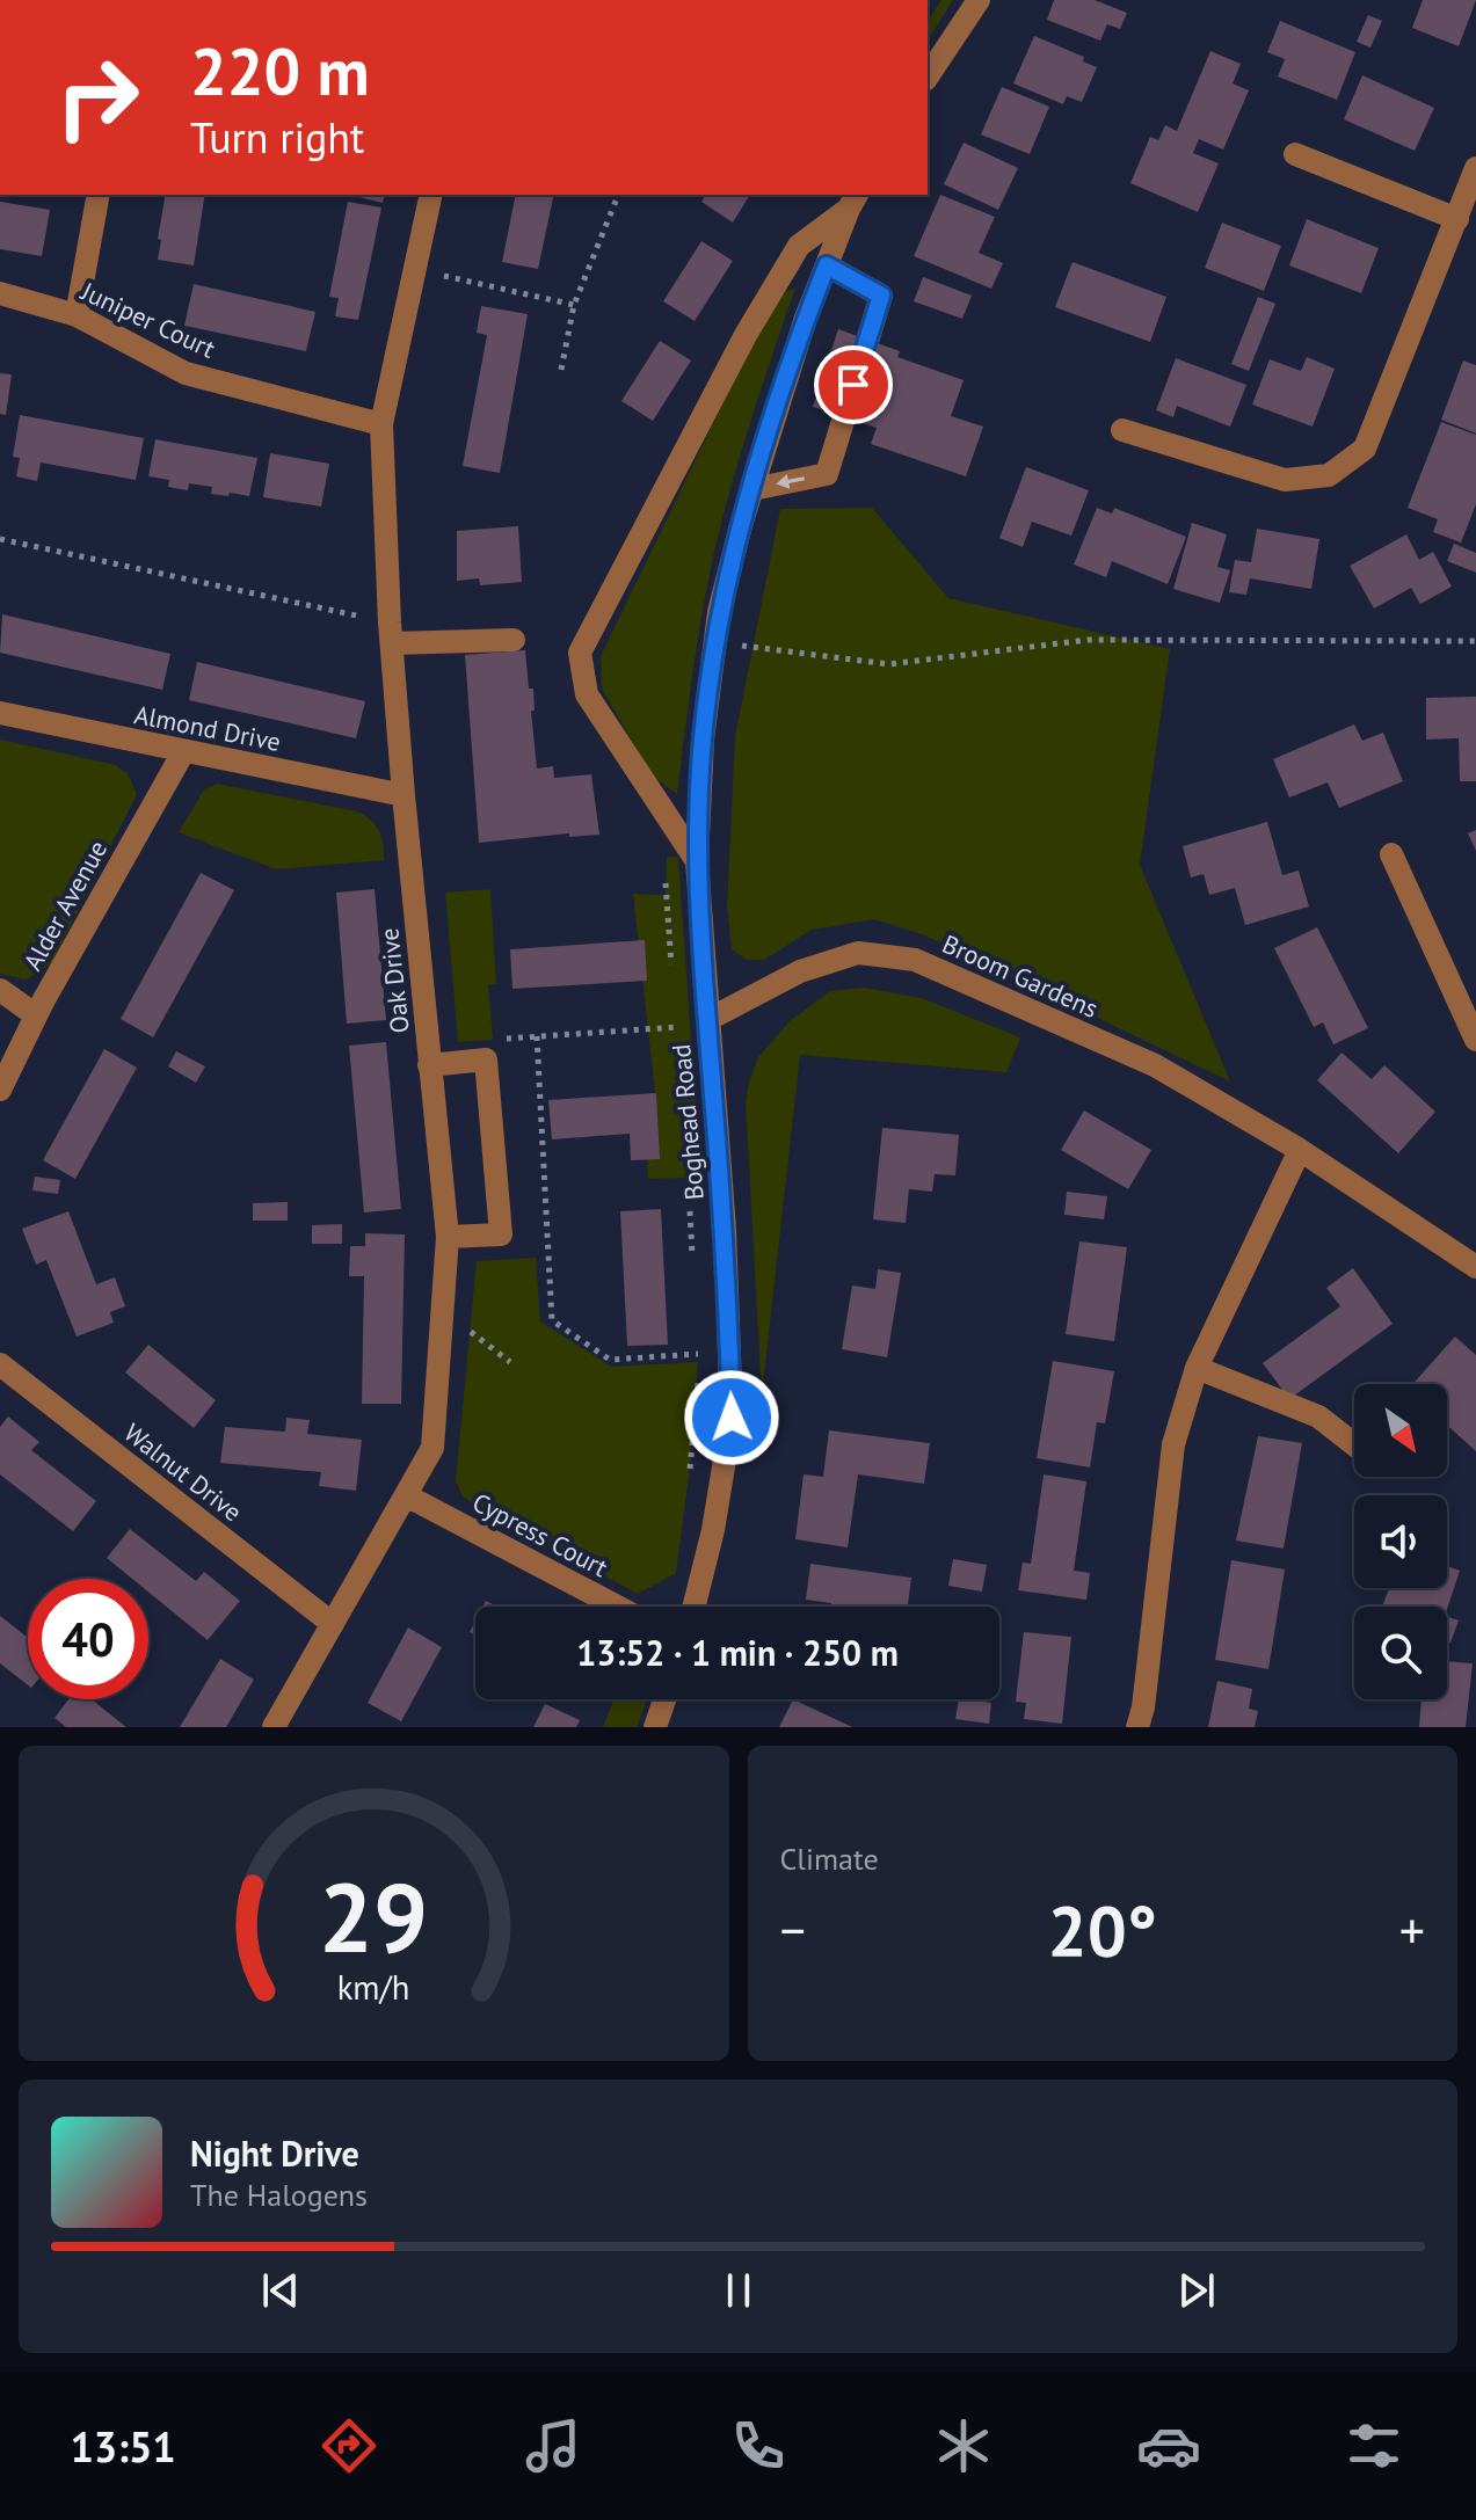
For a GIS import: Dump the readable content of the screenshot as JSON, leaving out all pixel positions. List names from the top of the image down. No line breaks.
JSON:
{"streets":{"street":["Juniper Court","Almond Drive","Alder Avenue","Broom Gardens","Oak Drive","Boghead Road","Walnut Drive","Cypress Court"]},"crossings":[["Juniper Court","Oak Drive"],["Almond Drive","Alder Avenue"],["Almond Drive","Oak Drive"],["Broom Gardens","Boghead Road"],["Oak Drive","Walnut Drive"],["Oak Drive","Cypress Court"]],"north":"bottom right","page":{"turn":["220 m","Turn right"],"limit":"40","trip":"13:52 · 1 min · 250 m","tile":"Climate","heat":["−","20°","+"],"song":["Night Drive","The Halogens"],"tabs":"13:51","gauge":["29","km/h"]}}
